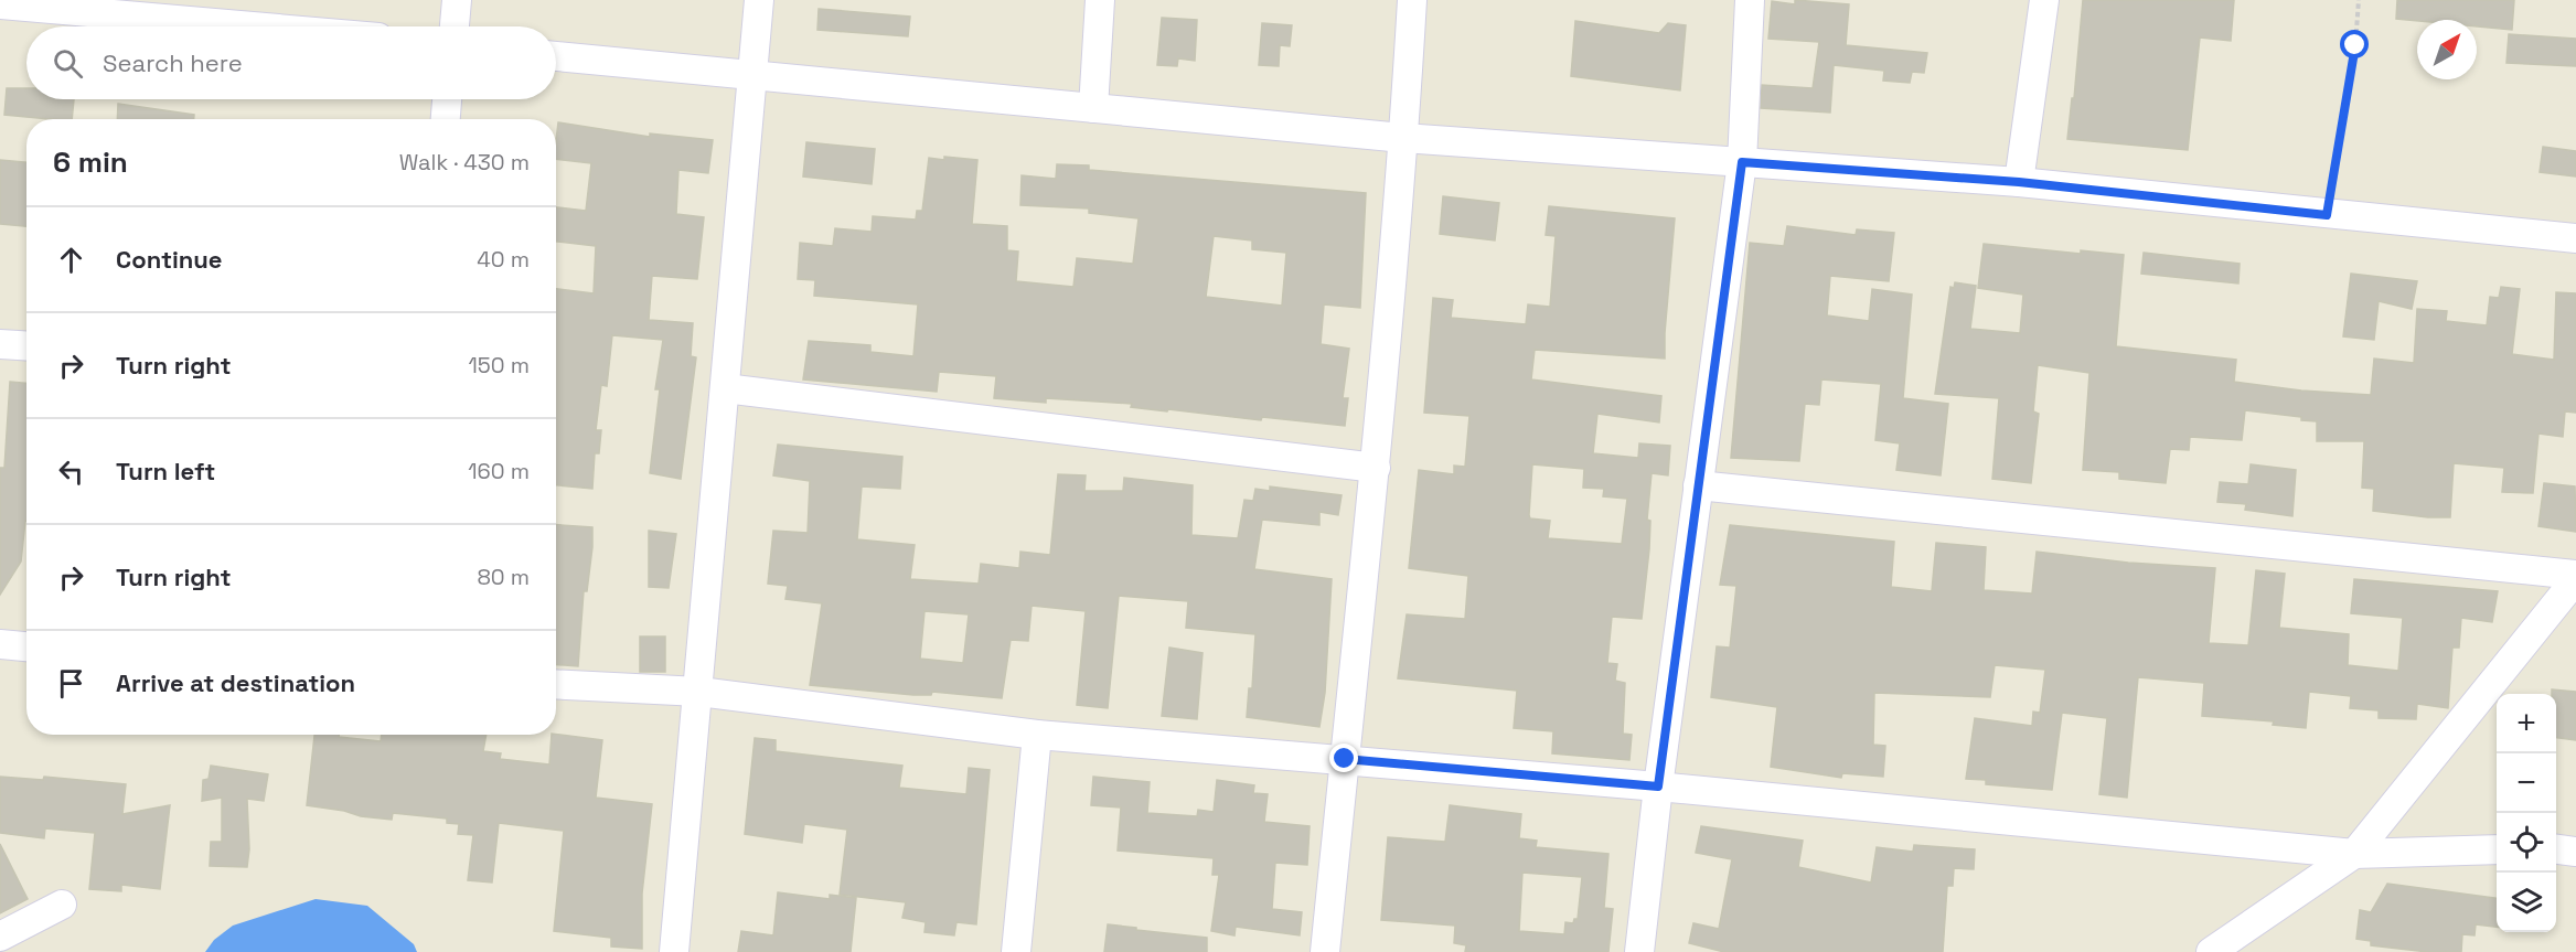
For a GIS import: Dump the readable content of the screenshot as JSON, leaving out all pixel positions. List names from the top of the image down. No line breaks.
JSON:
{"north":"top right","page":{"search":"Search here","heading":["6 min","Walk · 430 m"],"list":[["Continue","40 m"],["Turn right","150 m"],["Turn left","160 m"],["Turn right","80 m"],"Arrive at destination"],"map_buttons":["+","−"]}}
